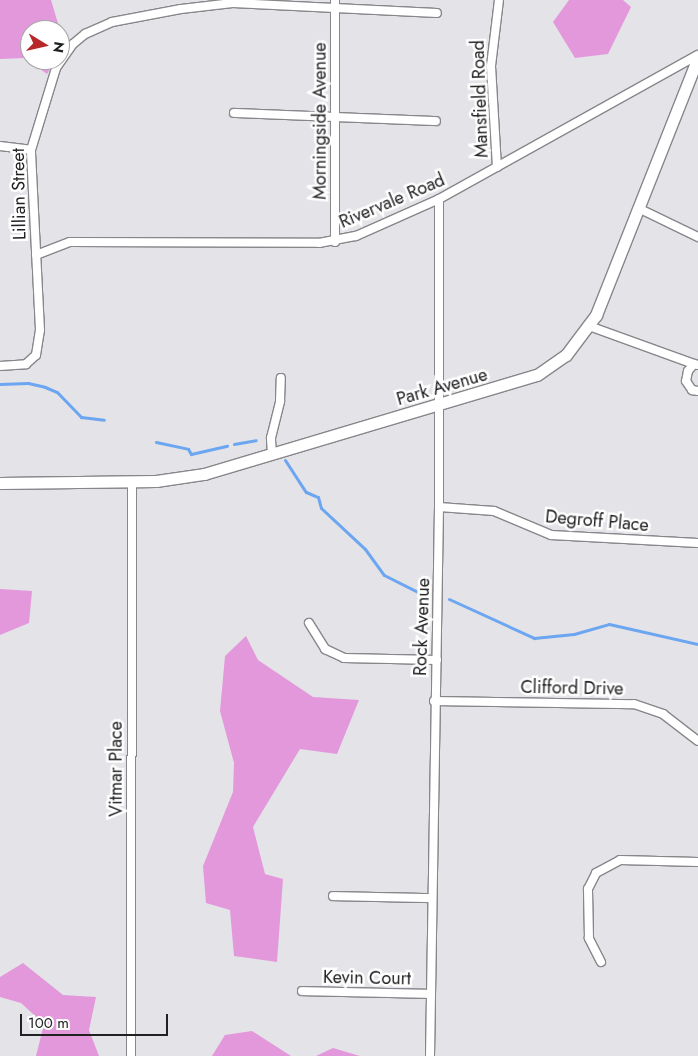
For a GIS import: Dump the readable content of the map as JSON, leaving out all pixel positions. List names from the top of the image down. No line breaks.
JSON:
{"streets":{"street":["Mansfield Road","Morningside Avenue","Lillian Street","Rivervale Road","Park Avenue","Degroff Place","Rock Avenue","Clifford Drive","Vitmar Place","Kevin Court"]},"crossings":[["Mansfield Road","Rivervale Road"],["Morningside Avenue","Lillian Street"],["Morningside Avenue","Rivervale Road"],["Lillian Street","Rivervale Road"],["Rivervale Road","Park Avenue"],["Rivervale Road","Rock Avenue"],["Park Avenue","Rock Avenue"],["Park Avenue","Vitmar Place"],["Degroff Place","Rock Avenue"],["Rock Avenue","Clifford Drive"],["Rock Avenue","Kevin Court"]],"scale_bar":"100 m","north":"right"}
